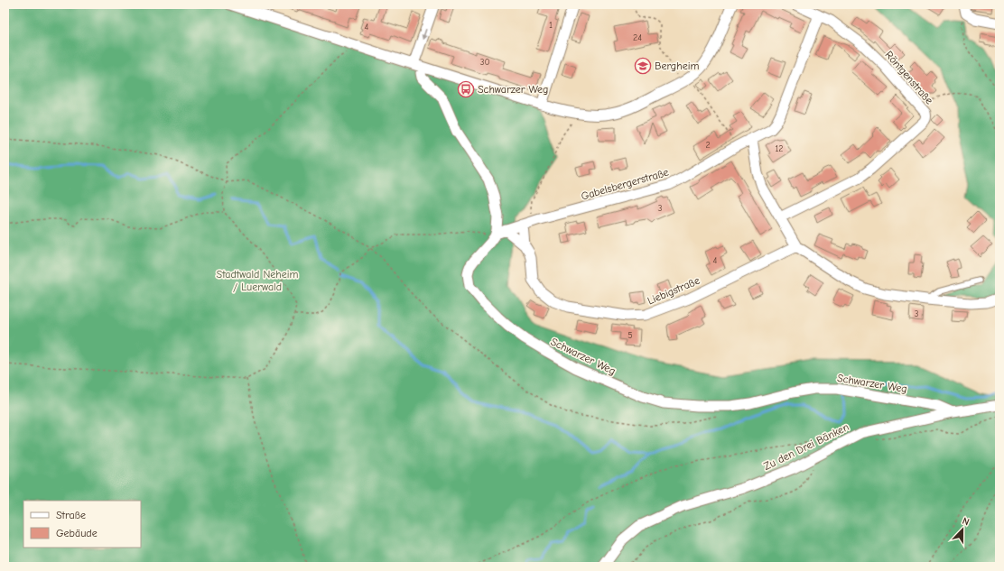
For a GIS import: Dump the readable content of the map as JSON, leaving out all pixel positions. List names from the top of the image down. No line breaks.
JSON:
{"streets":{"street":["Röntgenstraße","Gabelsbergerstraße","Liebigstraße","Schwarzer Weg","Zu den Drei Bänken"]},"crossings":[["Röntgenstraße","Gabelsbergerstraße"],["Gabelsbergerstraße","Liebigstraße"],["Gabelsbergerstraße","Schwarzer Weg"],["Schwarzer Weg","Zu den Drei Bänken"]],"parks":["Stadtwald Neheim / Luerwald"],"places":{"school or university":["Bergheim"],"bus stop":["Schwarzer Weg"]},"house_numbers":["1","4","24","30","2","12","3","4","3","5"],"legend":["Straße","Gebäude"],"north":"top"}
